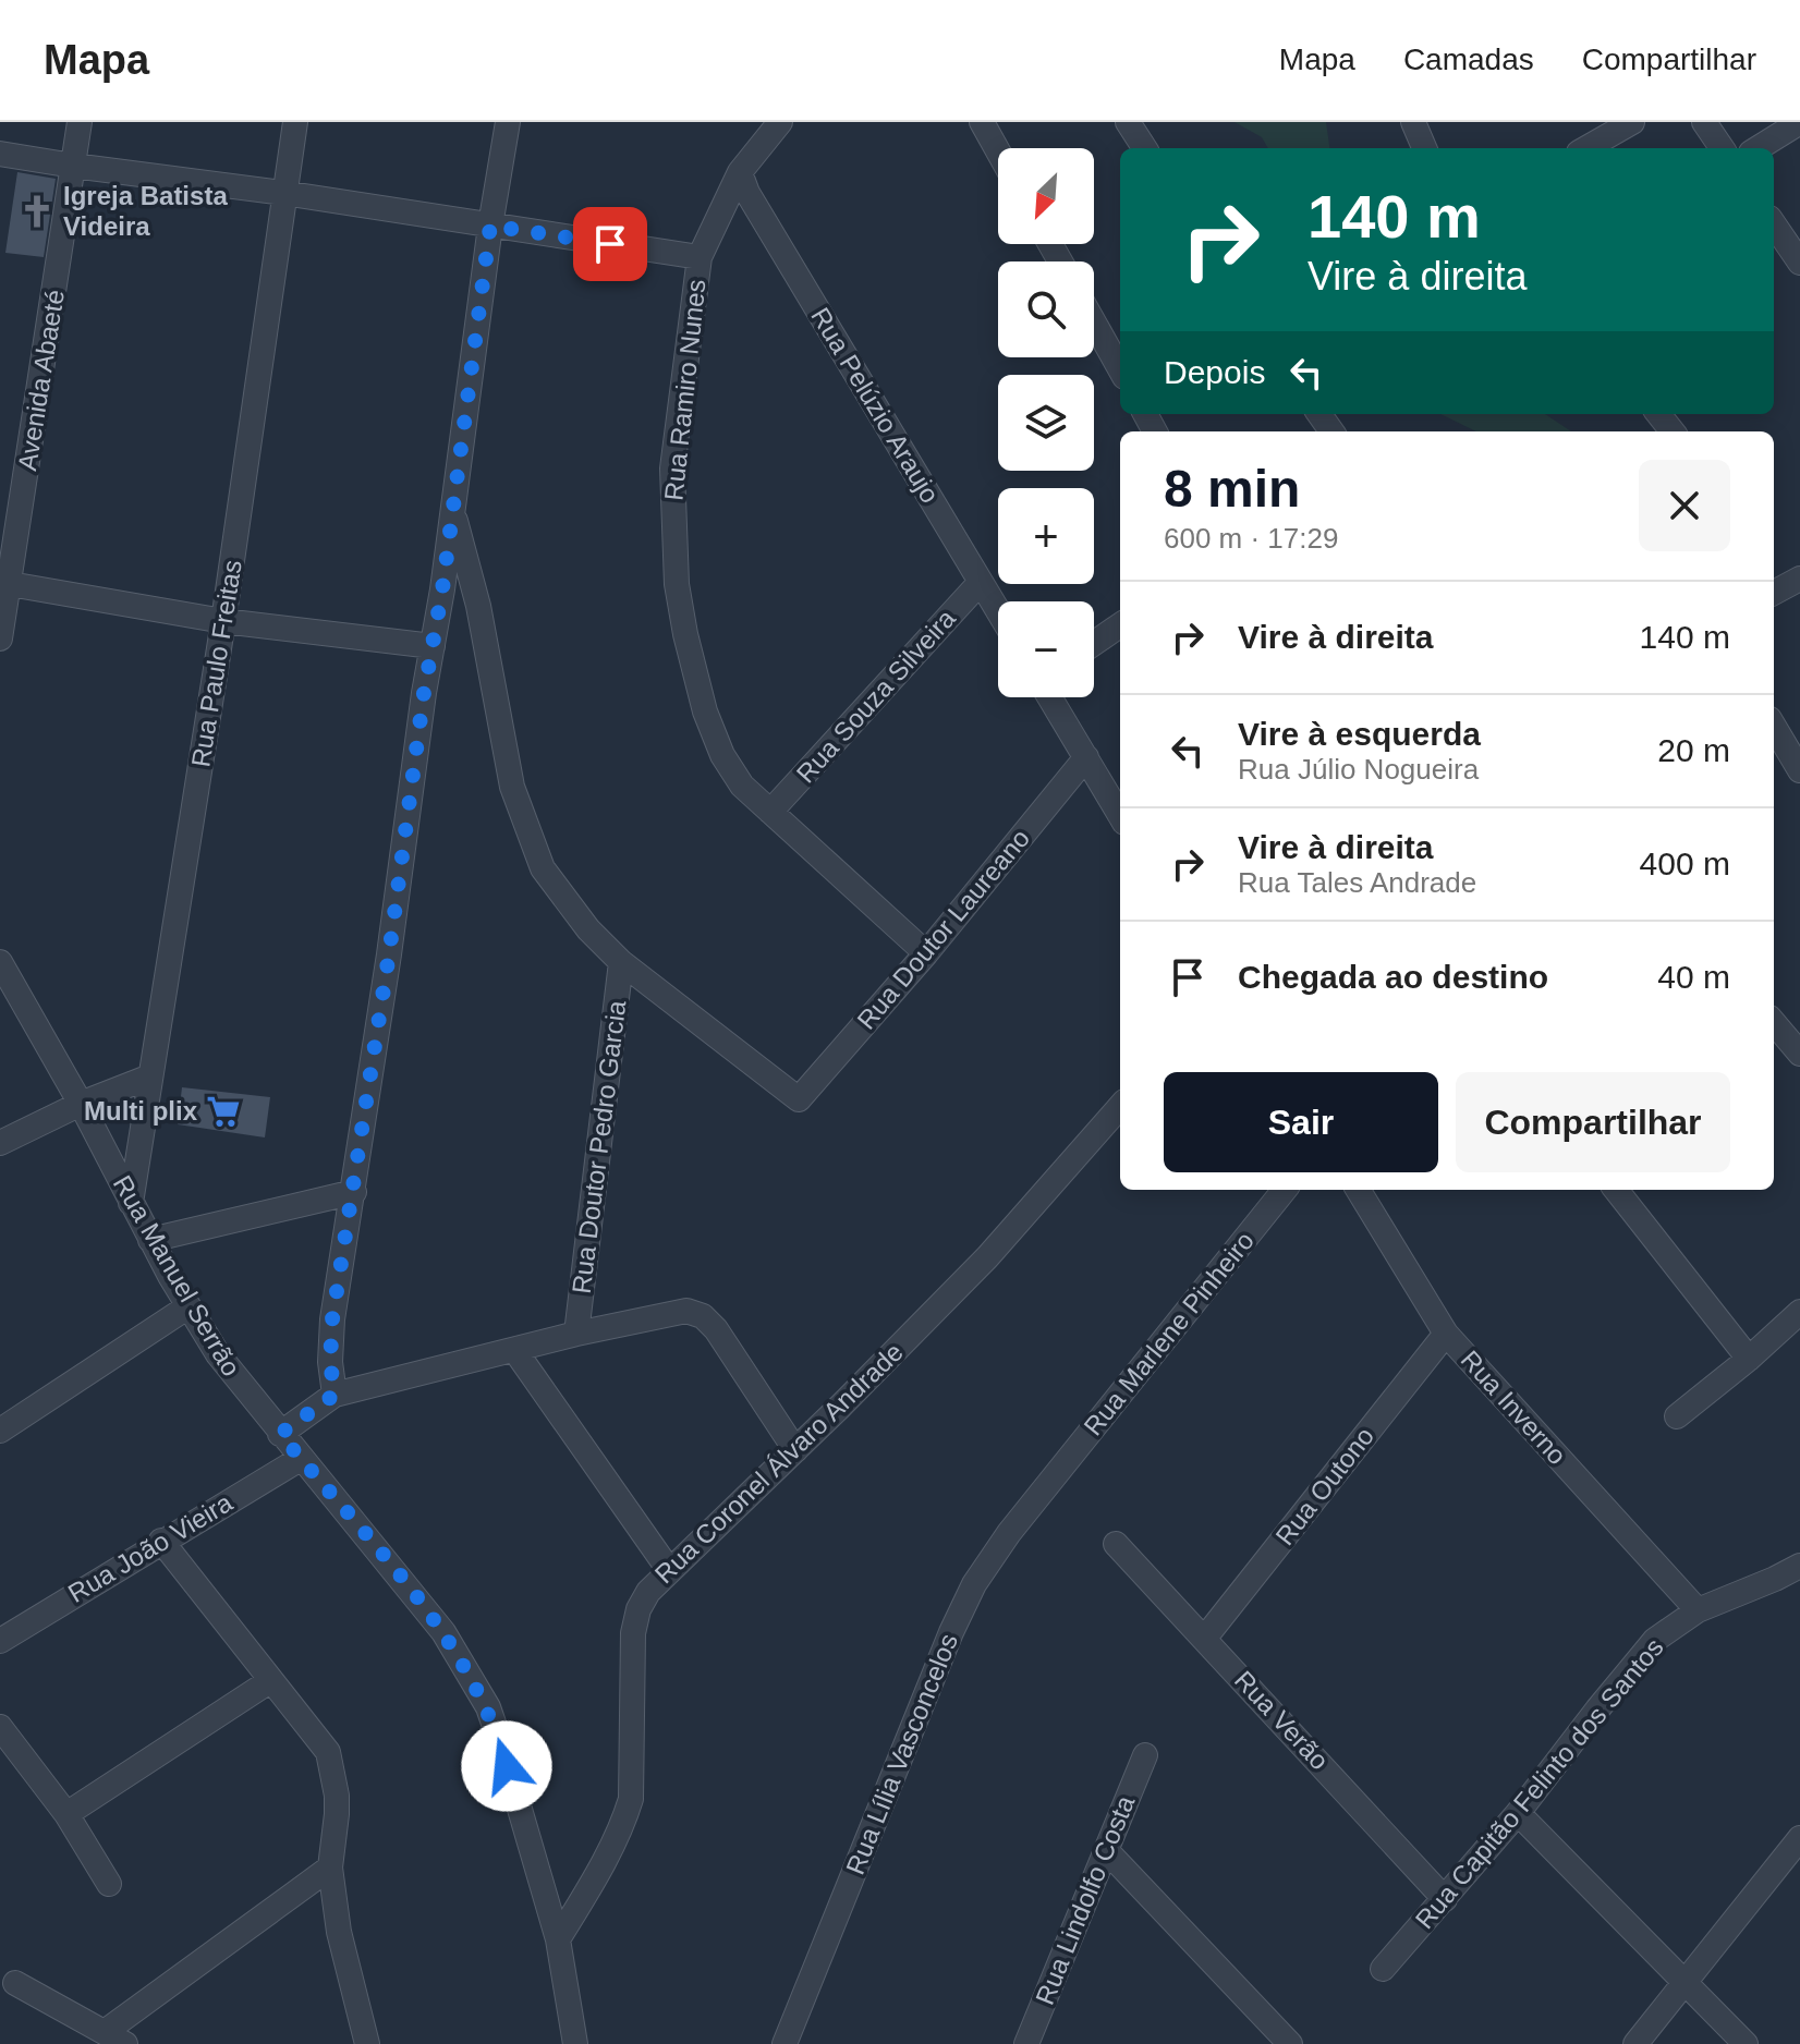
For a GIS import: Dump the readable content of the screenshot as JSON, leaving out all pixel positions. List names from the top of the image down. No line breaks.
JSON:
{"streets":{"street":["Avenida Abaeté","Rua Ramiro Nunes","Rua Pelúzio Araujo","Rua Paulo Freitas","Rua Souza Silveira","Rua Doutor Laureano","Rua Doutor Pedro Garcia","Rua Manuel Serrão","Rua Marlene Pinheiro","Rua Inverno","Rua Coronel Álvaro Andrade","Rua Outono","Rua João Vieira","Rua Verão","Rua Lília Vasconcelos","Rua Capitão Felinto dos Santos","Rua Lindolfo Costa"]},"crossings":[["Rua Ramiro Nunes","Rua Pelúzio Araujo"],["Rua Ramiro Nunes","Rua Souza Silveira"],["Rua Ramiro Nunes","Rua Doutor Laureano"],["Rua Pelúzio Araujo","Rua Souza Silveira"],["Rua Paulo Freitas","Rua Manuel Serrão"],["Rua Doutor Laureano","Rua Doutor Pedro Garcia"],["Rua Manuel Serrão","Rua Coronel Álvaro Andrade"],["Rua Manuel Serrão","Rua João Vieira"],["Rua Marlene Pinheiro","Rua Lília Vasconcelos"],["Rua Inverno","Rua Outono"],["Rua Inverno","Rua Capitão Felinto dos Santos"],["Rua Outono","Rua Verão"],["Rua Verão","Rua Capitão Felinto dos Santos"]],"places":{"church":["Igreja Batista Videira"],"supermarket":["Multi plix"]},"north":"bottom left","page":{"header":"Mapa","nav":["Mapa","Camadas","Compartilhar"],"map_buttons":["+","−"],"turn":["140 m","Vire à direita"],"then":"Depois","heading":["8 min","600 m · 17:29"],"list":[{"name":"Vire à direita","value":"140 m"},{"name":"Vire à esquerda","note":"Rua Júlio Nogueira","value":"20 m"},{"name":"Vire à direita","note":"Rua Tales Andrade","value":"400 m"},{"name":"Chegada ao destino","value":"40 m"}],"buttons":["Sair","Compartilhar"]}}
